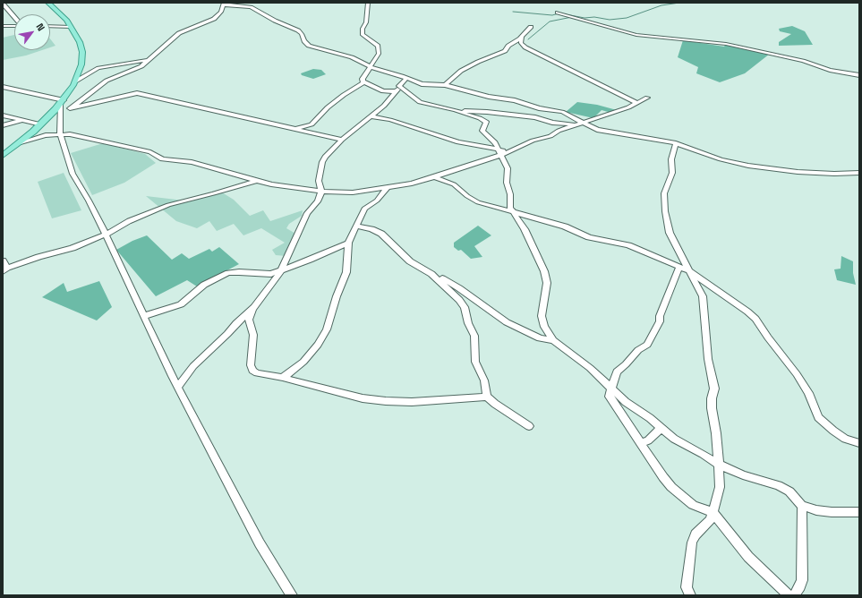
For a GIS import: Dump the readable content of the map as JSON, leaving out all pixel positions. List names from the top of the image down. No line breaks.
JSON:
{"north":"top right"}
